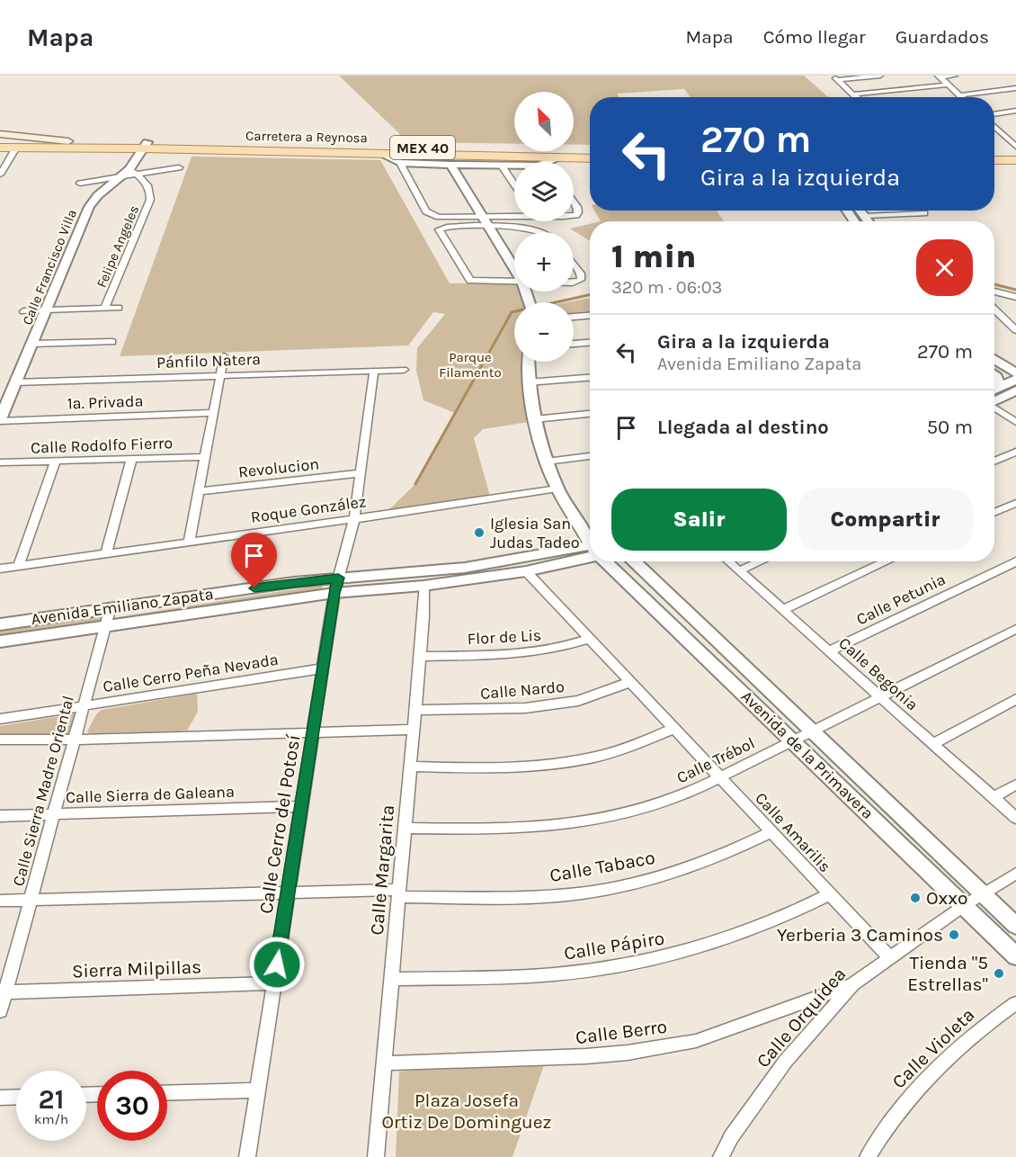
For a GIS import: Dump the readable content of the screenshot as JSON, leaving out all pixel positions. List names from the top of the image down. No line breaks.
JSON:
{"streets":{"main road":["Carretera a Reynosa","MEX 40"],"street":["Felipe Angeles","Calle Francisco Villa","Pánfilo Natera","1a. Privada","Calle Rodolfo Fierro","Revolucion","Roque González","Calle Petunia","Avenida Emiliano Zapata","Flor de Lis","Calle Cerro Peña Nevada","Calle Begonia","Calle Nardo","Avenida de la Primavera","Calle Trébol","Calle Sierra Madre Oriental","Calle Sierra de Galeana","Calle Cerro del Potosí","Calle Amarilis","Calle Tabaco","Calle Margarita","Calle Pápiro","Sierra Milpillas","Calle Orquídea","Calle Berro","Calle Violeta"]},"crossings":[["Carretera a Reynosa","MEX 40"],["Carretera a Reynosa","Calle Francisco Villa"],["Felipe Angeles","Calle Francisco Villa"],["Calle Francisco Villa","Pánfilo Natera"],["Calle Francisco Villa","1a. Privada"],["Pánfilo Natera","Calle Cerro del Potosí"],["Revolucion","Calle Cerro del Potosí"],["Roque González","Avenida de la Primavera"],["Roque González","Calle Cerro del Potosí"],["Calle Petunia","Calle Begonia"],["Avenida Emiliano Zapata","Calle Sierra Madre Oriental"],["Avenida Emiliano Zapata","Calle Cerro del Potosí"],["Avenida Emiliano Zapata","Calle Amarilis"],["Avenida Emiliano Zapata","Calle Margarita"],["Flor de Lis","Calle Amarilis"],["Flor de Lis","Calle Margarita"],["Calle Cerro Peña Nevada","Calle Sierra Madre Oriental"],["Calle Cerro Peña Nevada","Calle Cerro del Potosí"],["Calle Begonia","Calle Trébol"],["Calle Nardo","Calle Amarilis"],["Calle Nardo","Calle Margarita"],["Avenida de la Primavera","Calle Trébol"],["Avenida de la Primavera","Calle Orquídea"],["Calle Trébol","Calle Amarilis"],["Calle Trébol","Calle Margarita"],["Calle Sierra Madre Oriental","Calle Sierra de Galeana"],["Calle Sierra Madre Oriental","Calle Tabaco"],["Calle Sierra Madre Oriental","Sierra Milpillas"],["Calle Sierra de Galeana","Calle Cerro del Potosí"],["Calle Cerro del Potosí","Calle Tabaco"],["Calle Cerro del Potosí","Sierra Milpillas"],["Calle Amarilis","Calle Tabaco"],["Calle Amarilis","Calle Pápiro"],["Calle Amarilis","Calle Orquídea"],["Calle Tabaco","Calle Margarita"],["Calle Margarita","Calle Pápiro"],["Calle Margarita","Calle Berro"],["Calle Orquídea","Calle Berro"]],"parks":["Parque Filamento","Plaza Josefa Ortiz De Dominguez"],"places":["Iglesia San Judas Tadeo","Oxxo","Yerberia 3 Caminos","Tienda \"5 Estrellas\""],"north":"top left","page":{"header":"Mapa","nav":["Mapa","Cómo llegar","Guardados"],"map_buttons":["+","−"],"turn":["270 m","Gira a la izquierda"],"heading":["1 min","320 m · 06:03"],"list":[{"name":"Gira a la izquierda","note":"Avenida Emiliano Zapata","value":"270 m"},{"name":"Llegada al destino","value":"50 m"}],"buttons":["Salir","Compartir"],"speed":"21 km/h","limit":"30"}}
